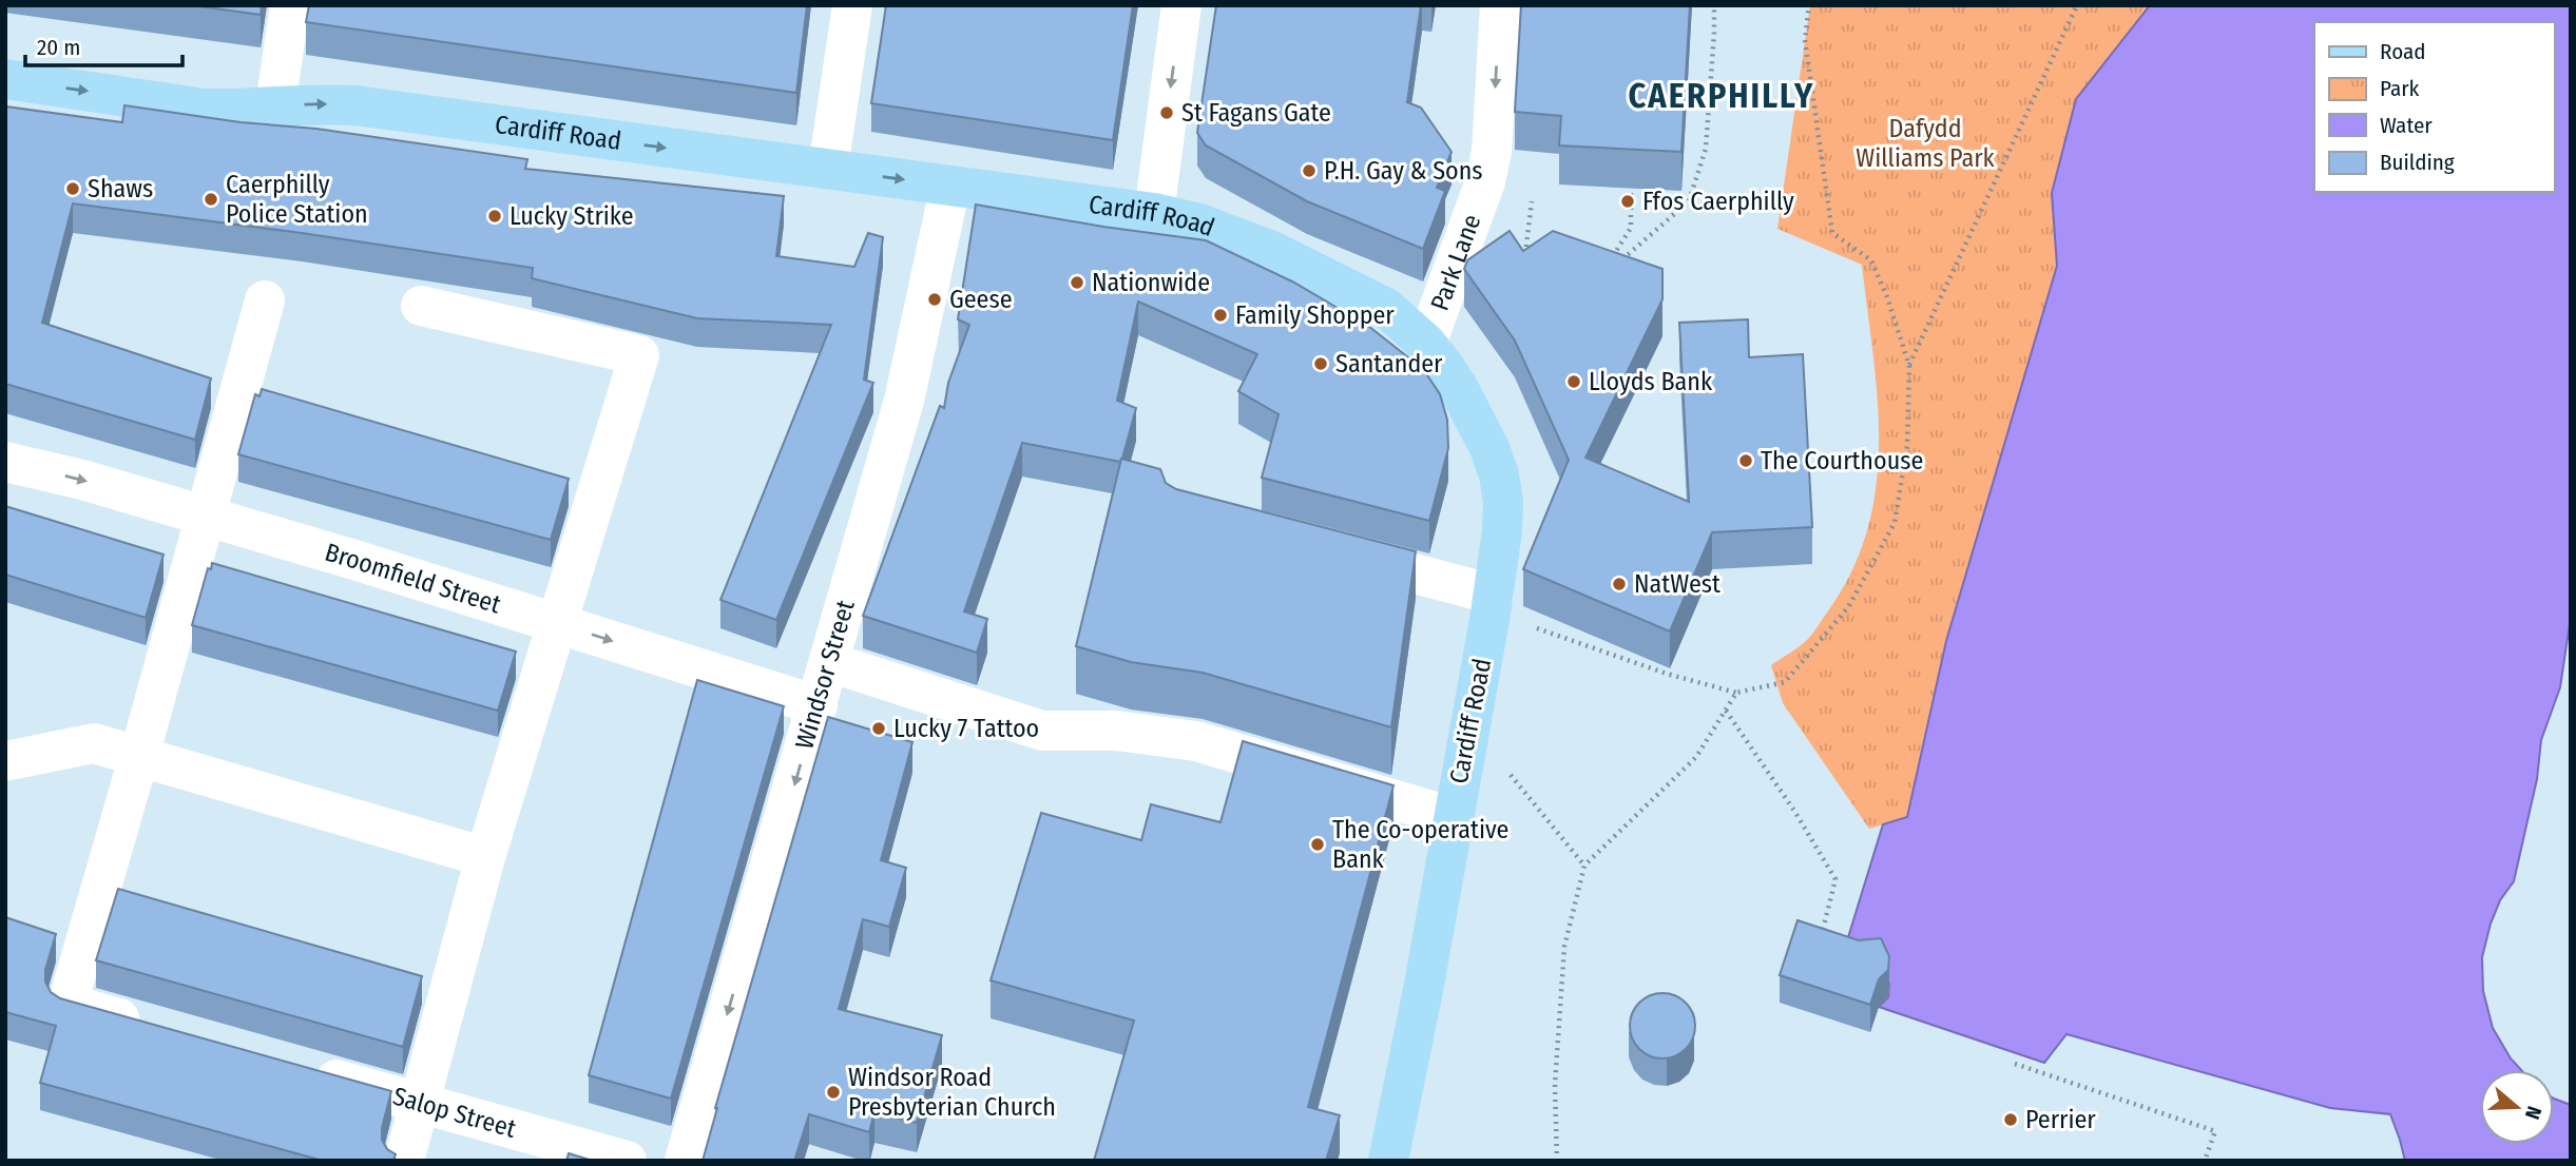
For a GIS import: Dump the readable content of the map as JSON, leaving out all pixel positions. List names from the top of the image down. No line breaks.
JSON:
{"streets":{"main road":["Cardiff Road"],"street":["Park Lane","Broomfield Street","Windsor Street","Salop Street"]},"crossings":[["Cardiff Road","Park Lane"],["Cardiff Road","Windsor Street"],["Broomfield Street","Windsor Street"]],"one_way":["Cardiff Road","Broomfield Street"],"districts":["CAERPHILLY"],"parks":["Dafydd Williams Park"],"places":["St Fagans Gate","P.H. Gay & Sons","Shaws","Caerphilly Police Station","Ffos Caerphilly","Lucky Strike","Nationwide","Geese","Family Shopper","Santander","Lloyds Bank","The Courthouse","NatWest","Lucky 7 Tattoo","The Co-operative Bank","Windsor Road Presbyterian Church","Perrier"],"legend":["Road","Park","Water","Building"],"scale_bar":"20 m","north":"right"}
